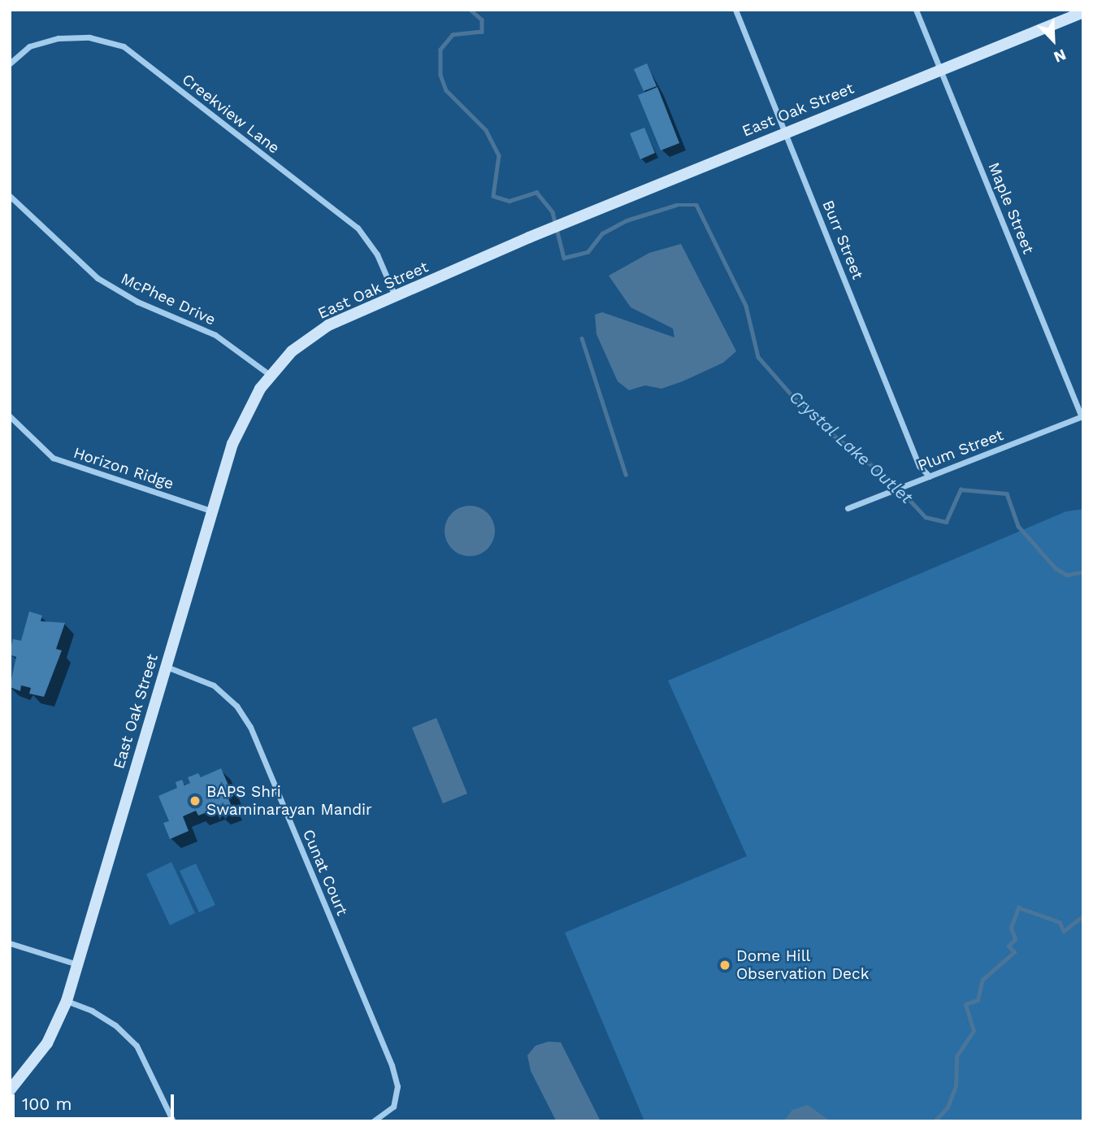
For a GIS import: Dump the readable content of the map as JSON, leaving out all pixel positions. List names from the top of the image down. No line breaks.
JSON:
{"streets":{"street":["East Oak Street","Creekview Lane","Maple Street","Burr Street","McPhee Drive","Plum Street","Horizon Ridge","Cunat Court"]},"crossings":[["East Oak Street","Creekview Lane"],["East Oak Street","Maple Street"],["East Oak Street","Burr Street"],["East Oak Street","McPhee Drive"],["East Oak Street","Horizon Ridge"],["East Oak Street","Cunat Court"],["Maple Street","Plum Street"],["Burr Street","Plum Street"]],"water":["Crystal Lake Outlet"],"places":["BAPS Shri Swaminarayan Mandir","Dome Hill Observation Deck"],"scale_bar":"100 m","north":"bottom right"}
